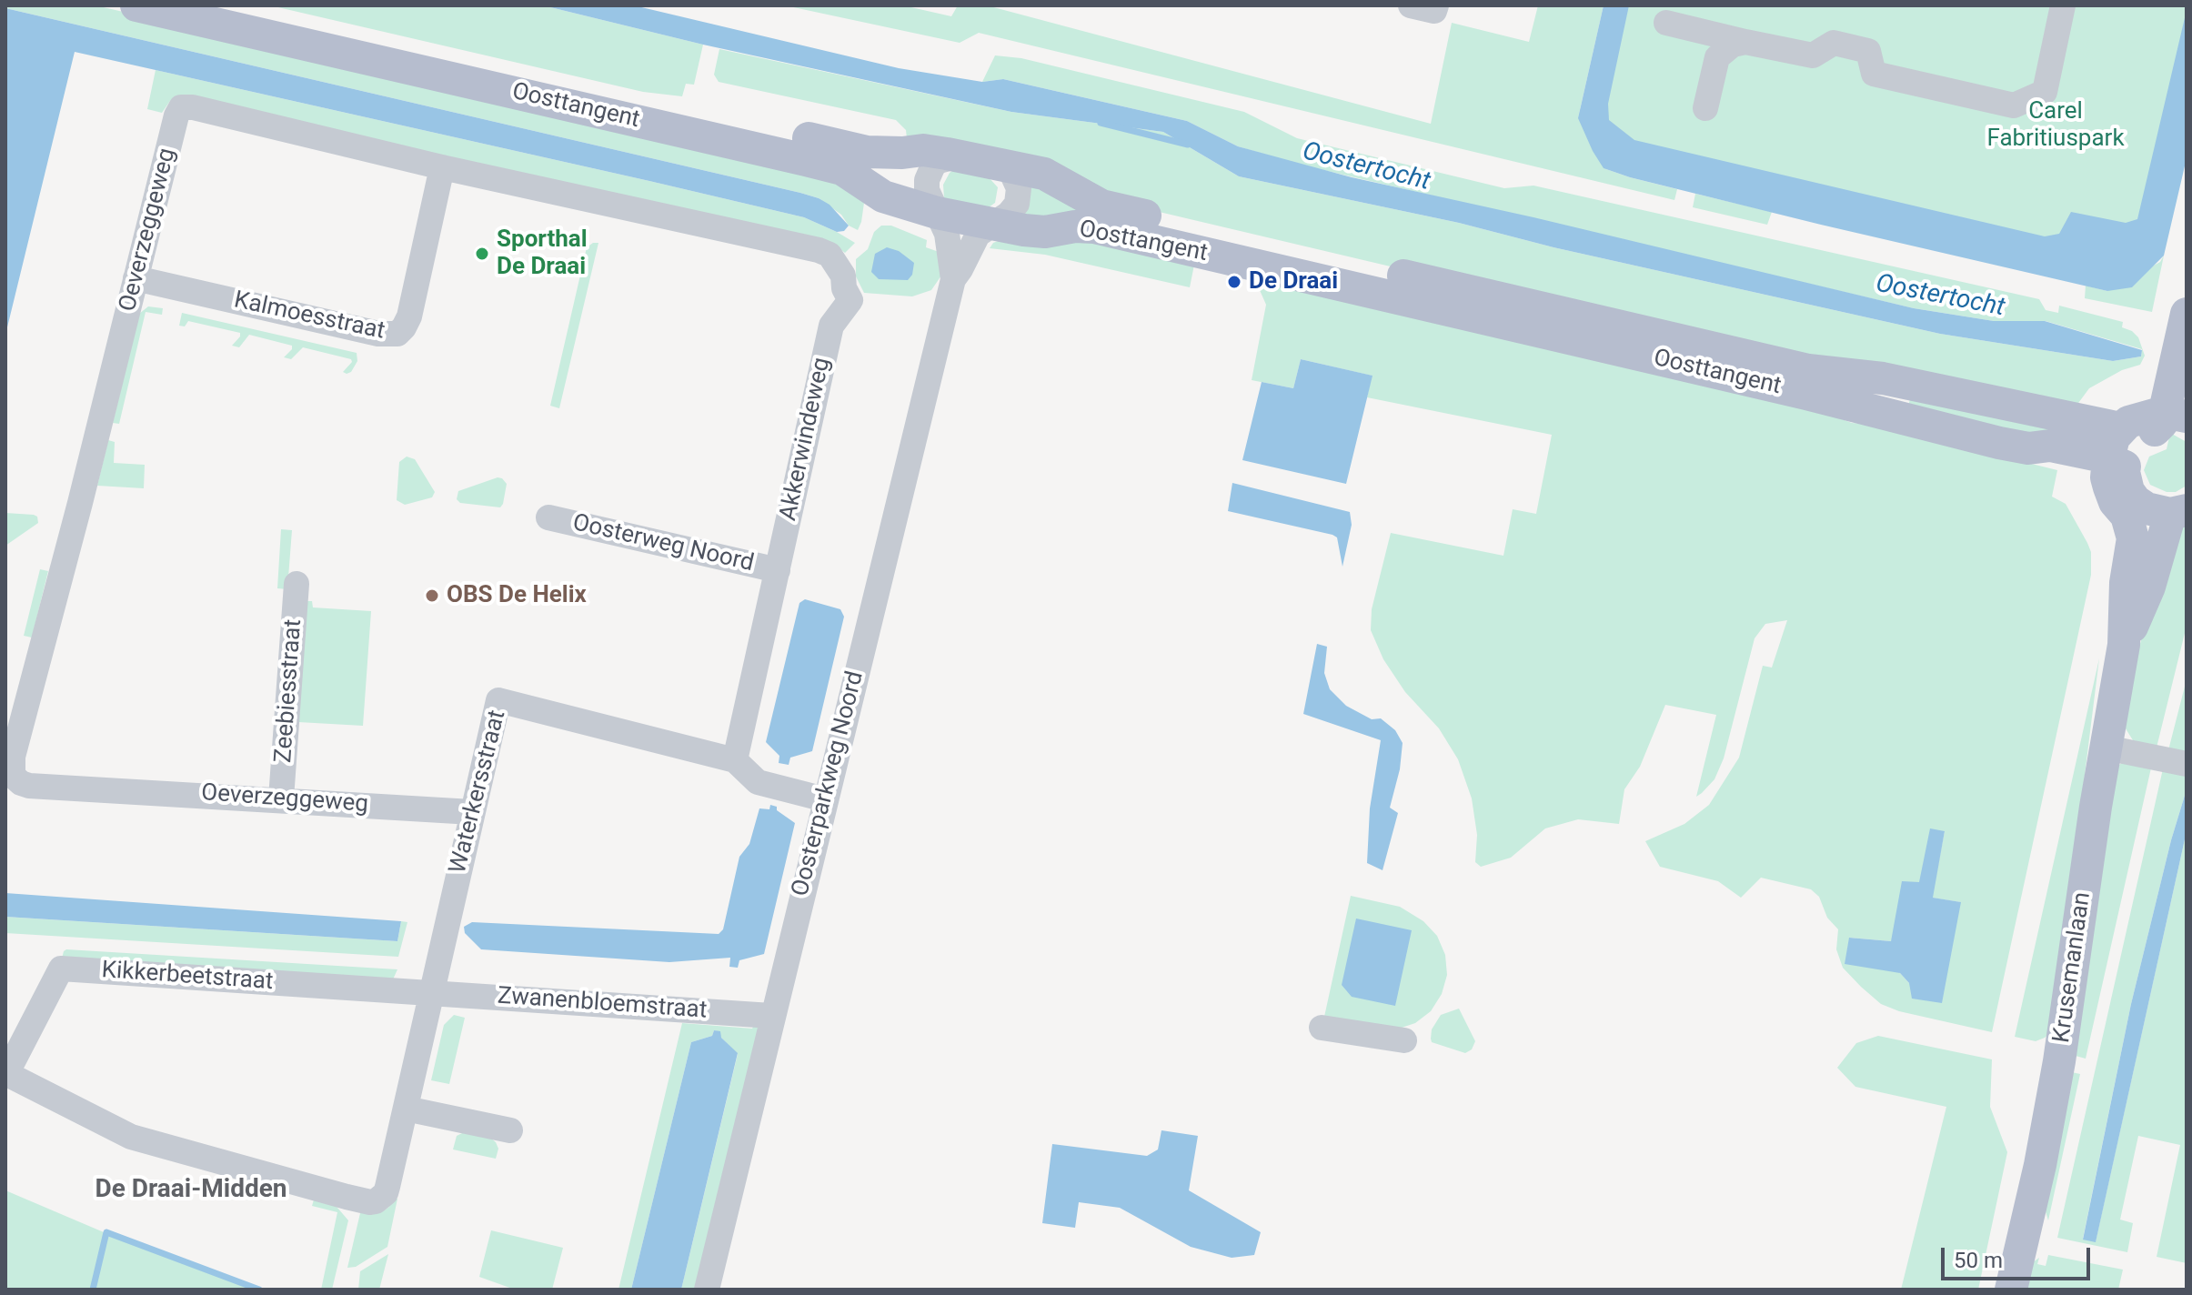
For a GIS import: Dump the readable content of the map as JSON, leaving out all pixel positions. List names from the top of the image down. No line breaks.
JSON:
{"streets":{"main road":["Oosttangent","Krusemanlaan"],"street":["Oeverzeggeweg","Kalmoesstraat","Akkerwindeweg","Oosterweg Noord","Zeebiesstraat","Oosterparkweg Noord","Waterkersstraat","Kikkerbeetstraat","Zwanenbloemstraat"]},"crossings":[["Oosttangent","Oosterparkweg Noord"],["Oosttangent","Krusemanlaan"],["Oeverzeggeweg","Kalmoesstraat"],["Oeverzeggeweg","Akkerwindeweg"],["Oeverzeggeweg","Zeebiesstraat"],["Oeverzeggeweg","Waterkersstraat"],["Akkerwindeweg","Oosterweg Noord"],["Akkerwindeweg","Waterkersstraat"],["Oosterparkweg Noord","Zwanenbloemstraat"],["Waterkersstraat","Kikkerbeetstraat"],["Waterkersstraat","Zwanenbloemstraat"],["Kikkerbeetstraat","Zwanenbloemstraat"]],"districts":["De Draai-Midden"],"water":["Oostertocht"],"parks":["Carel Fabritiuspark"],"places":["Sporthal De Draai","De Draai","OBS De Helix"],"scale_bar":"50 m"}
